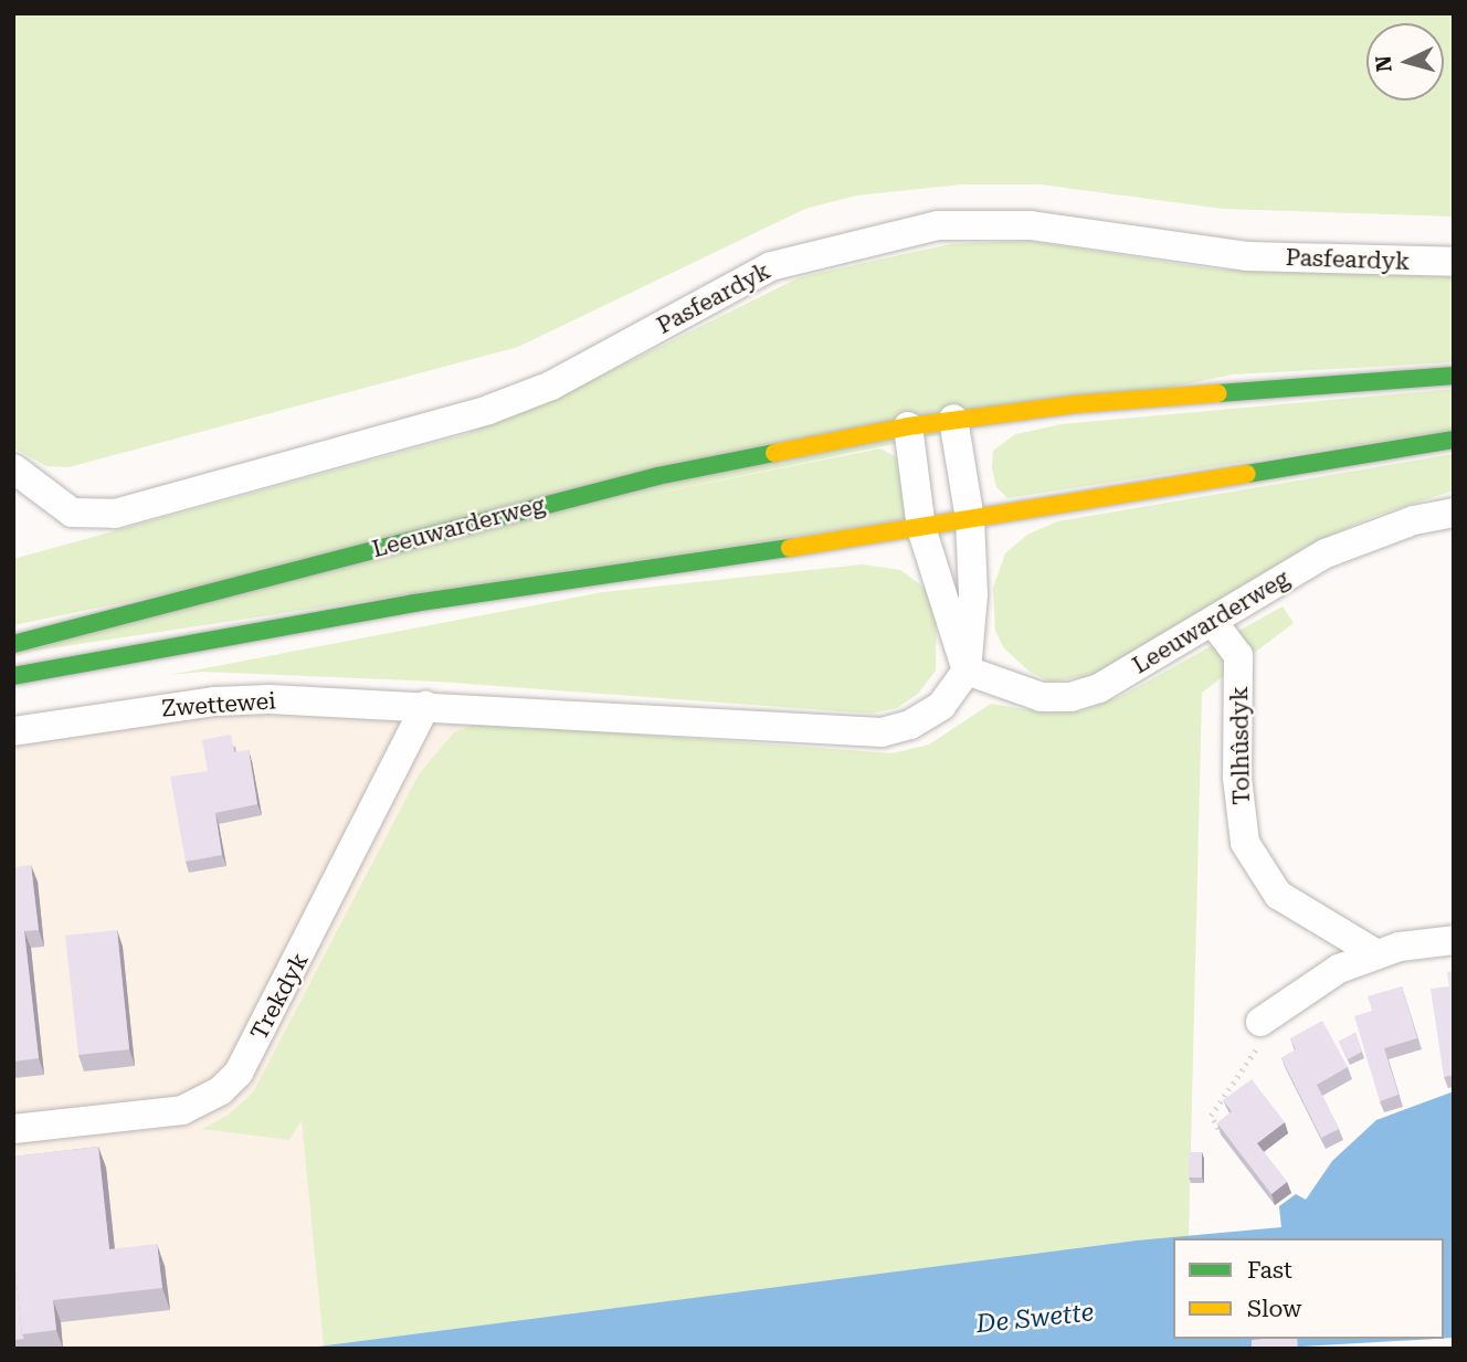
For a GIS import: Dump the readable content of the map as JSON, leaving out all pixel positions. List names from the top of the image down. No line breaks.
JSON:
{"streets":{"main road":["Leeuwarderweg"],"street":["Pasfeardyk","Zwettewei","Tolhûsdyk","Trekdyk"]},"crossings":[["Leeuwarderweg","Tolhûsdyk"],["Zwettewei","Trekdyk"]],"water":["De Swette"],"legend":["Fast","Slow"],"north":"left"}
